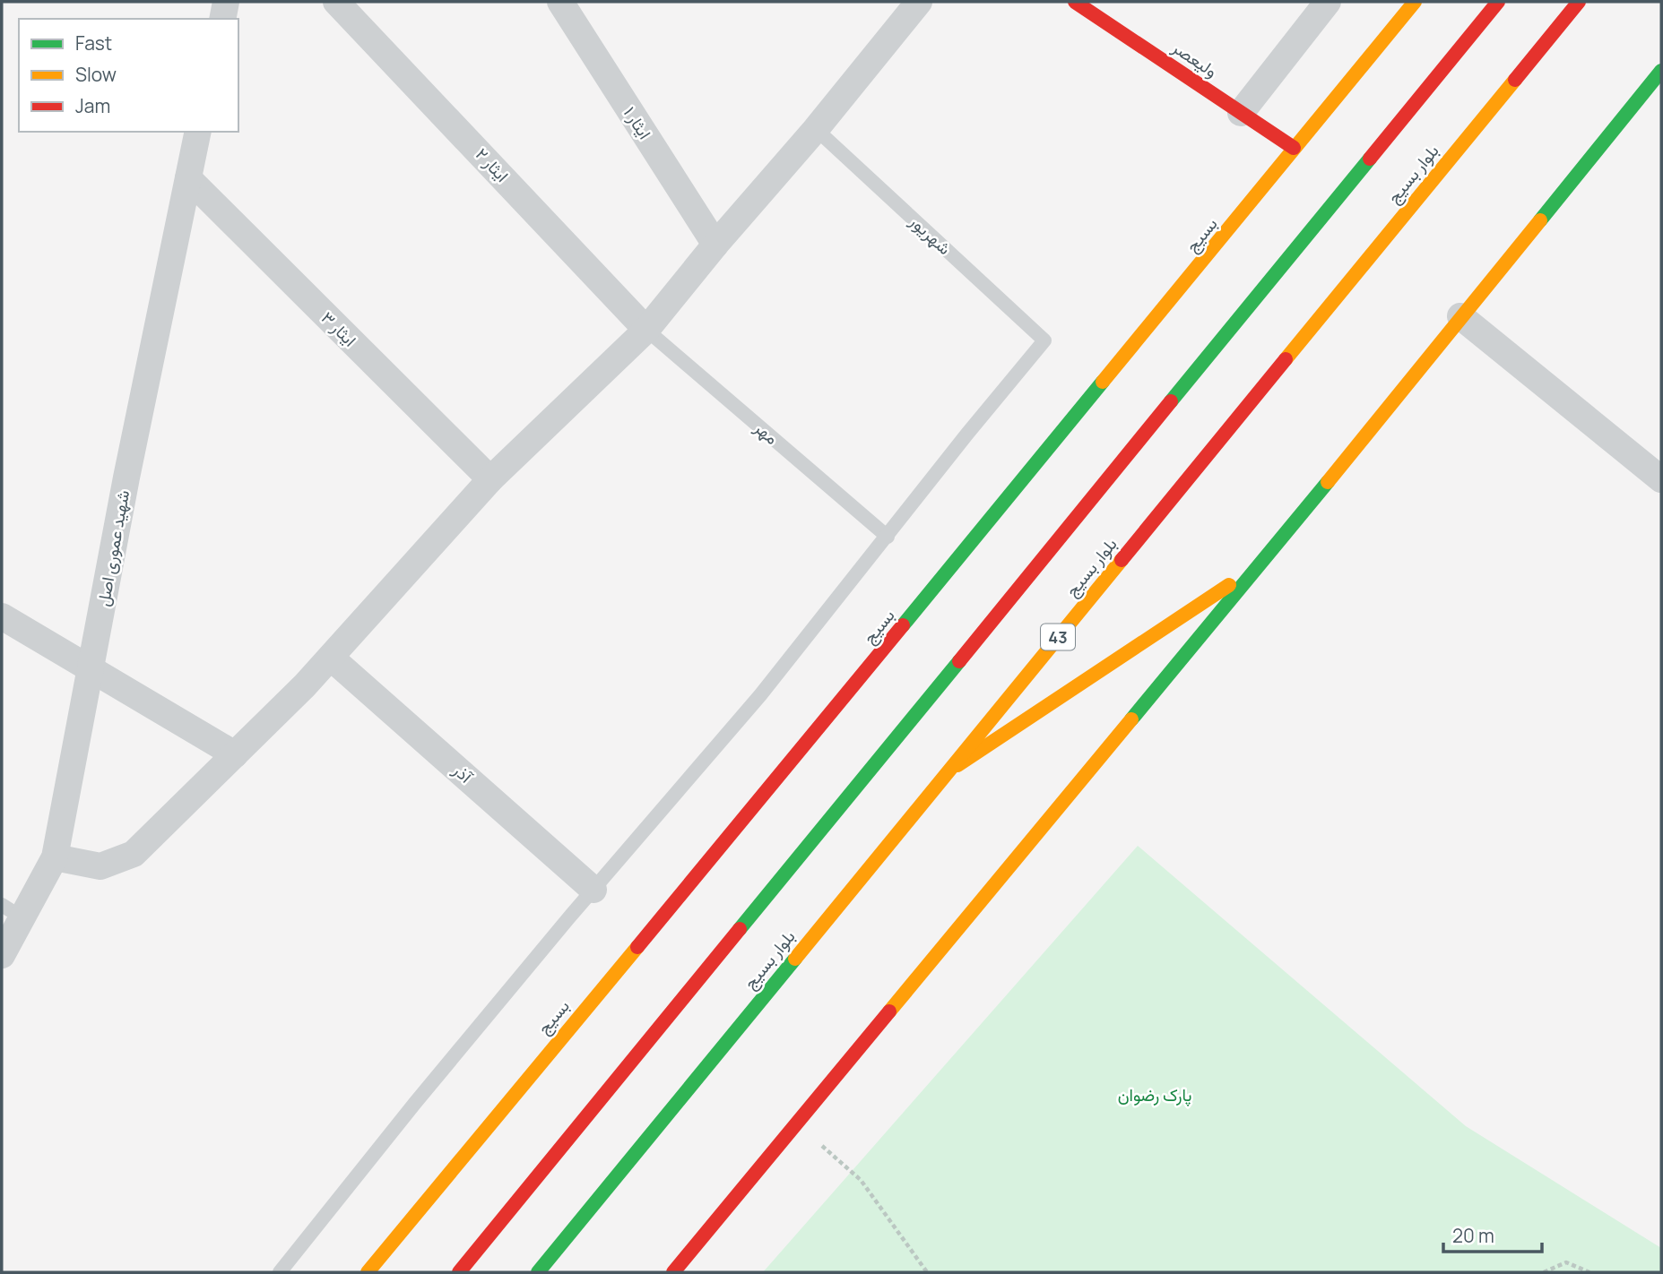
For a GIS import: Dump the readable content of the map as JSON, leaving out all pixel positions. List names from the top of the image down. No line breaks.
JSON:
{"streets":{"street":["ولیعصر","ایثار ۱","ایثار ۲","بلوار بسیج","بسیج","ایثار ۳","شهید عموری اصل","43","آذر"],"lane":["شهریور","مهر"]},"crossings":[["ولیعصر","بسیج"],["ایثار ۲","مهر"],["شهریور","مهر"],["ایثار ۳","شهید عموری اصل"]],"parks":["پارک رضوان"],"legend":["Fast","Slow","Jam"],"scale_bar":"20 m"}
